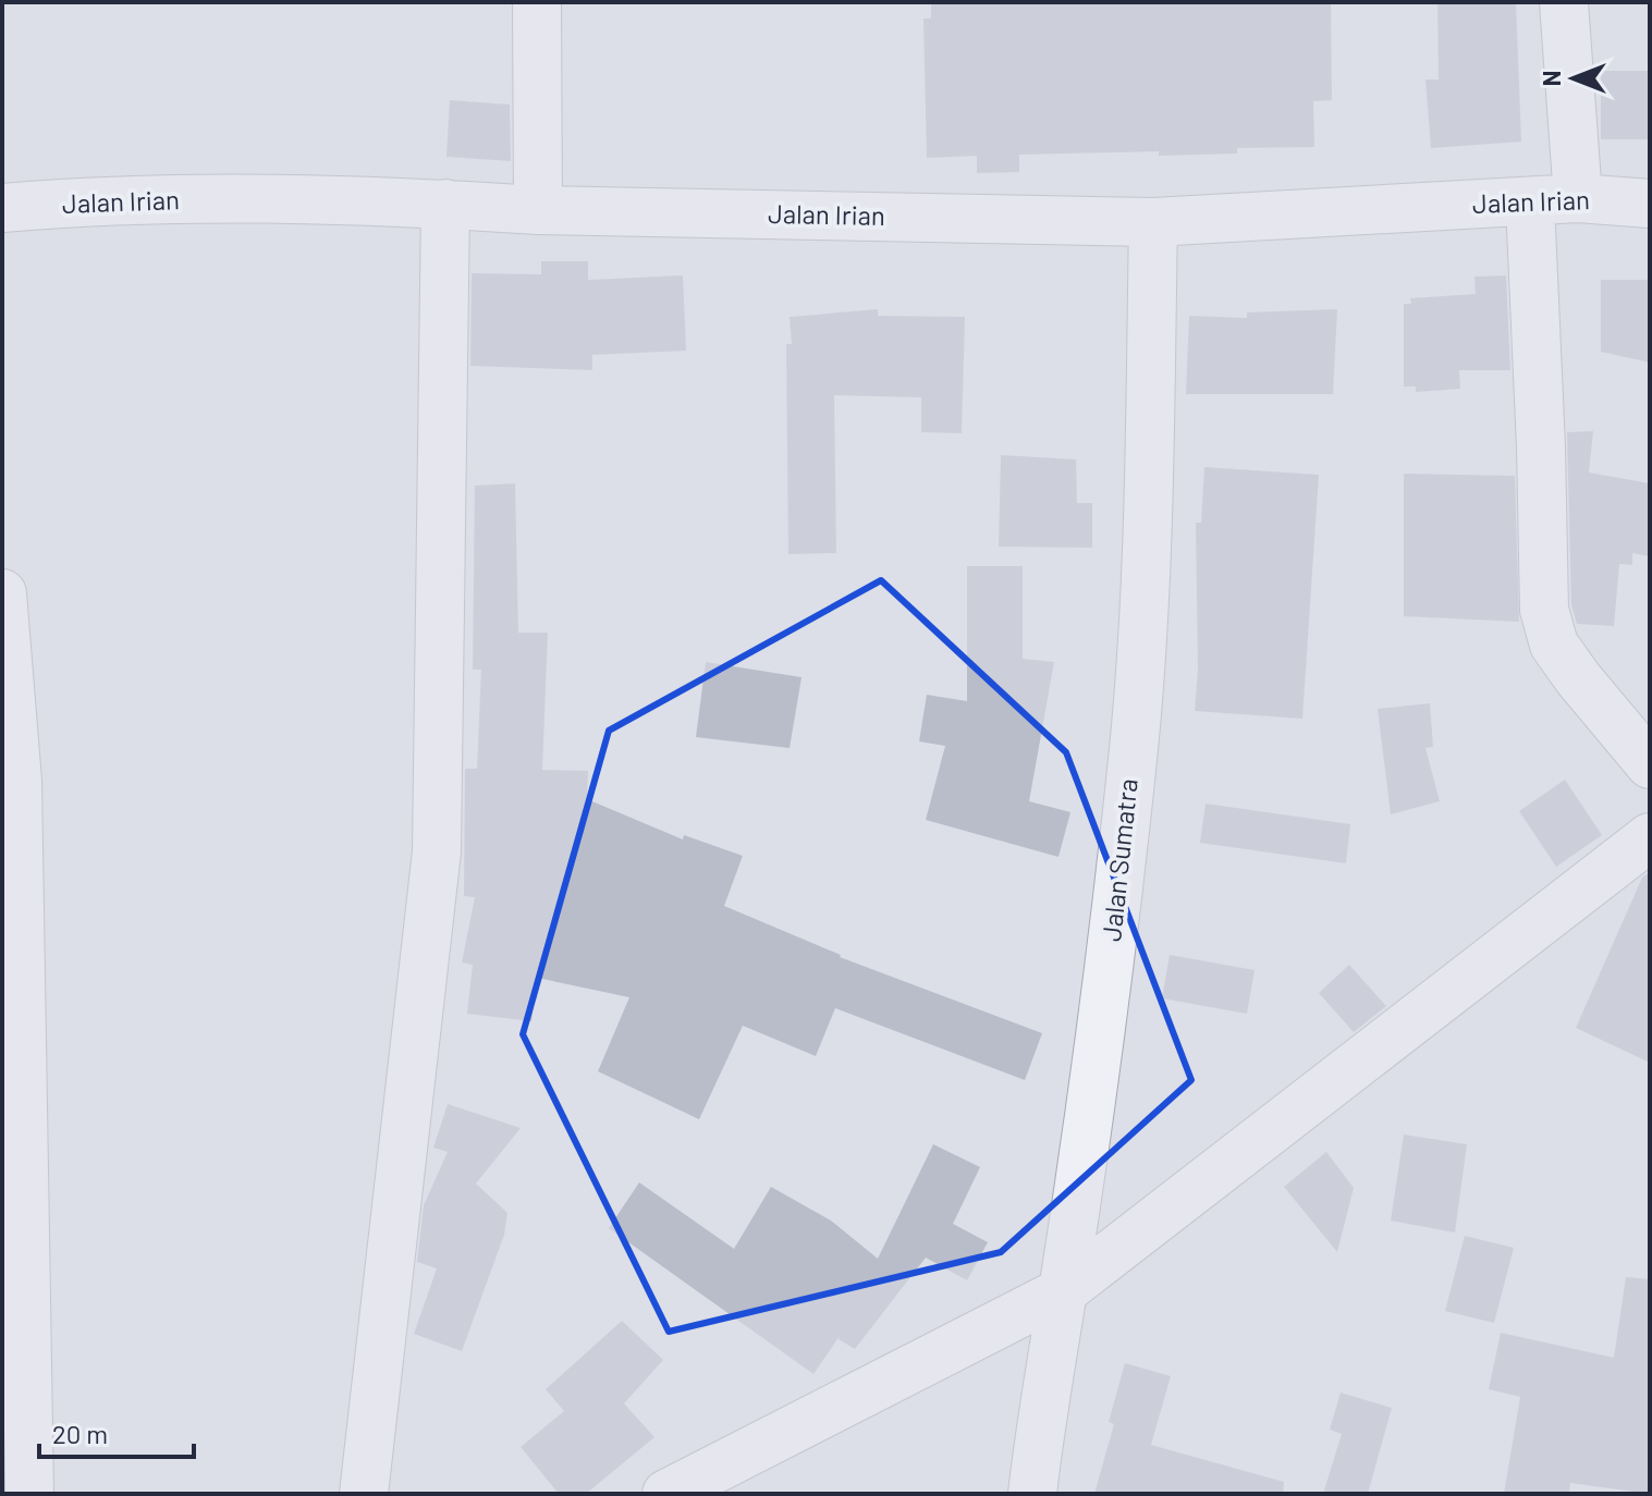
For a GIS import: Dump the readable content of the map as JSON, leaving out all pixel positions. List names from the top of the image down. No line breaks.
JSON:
{"streets":{"street":["Jalan Irian","Jalan Sumatra"]},"crossings":[["Jalan Irian","Jalan Sumatra"]],"scale_bar":"20 m","north":"left"}
